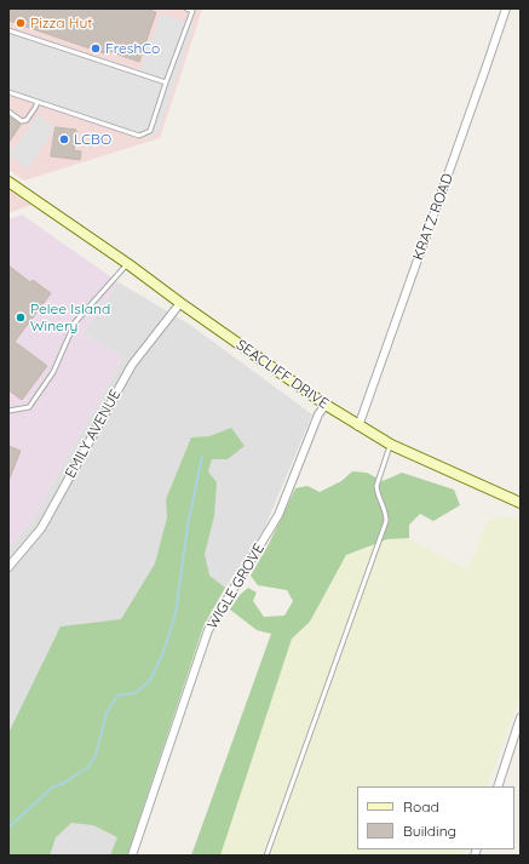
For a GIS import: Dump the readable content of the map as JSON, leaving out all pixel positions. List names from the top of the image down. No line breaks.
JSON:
{"streets":{"main road":["SEACLIFF DRIVE"],"street":["KRATZ ROAD","EMILY AVENUE","WIGLE GROVE"]},"crossings":[["KRATZ ROAD","SEACLIFF DRIVE"],["SEACLIFF DRIVE","EMILY AVENUE"],["SEACLIFF DRIVE","WIGLE GROVE"]],"places":["Pizza Hut","FreshCo","LCBO","Pelee Island Winery"],"legend":["Road","Building"]}
